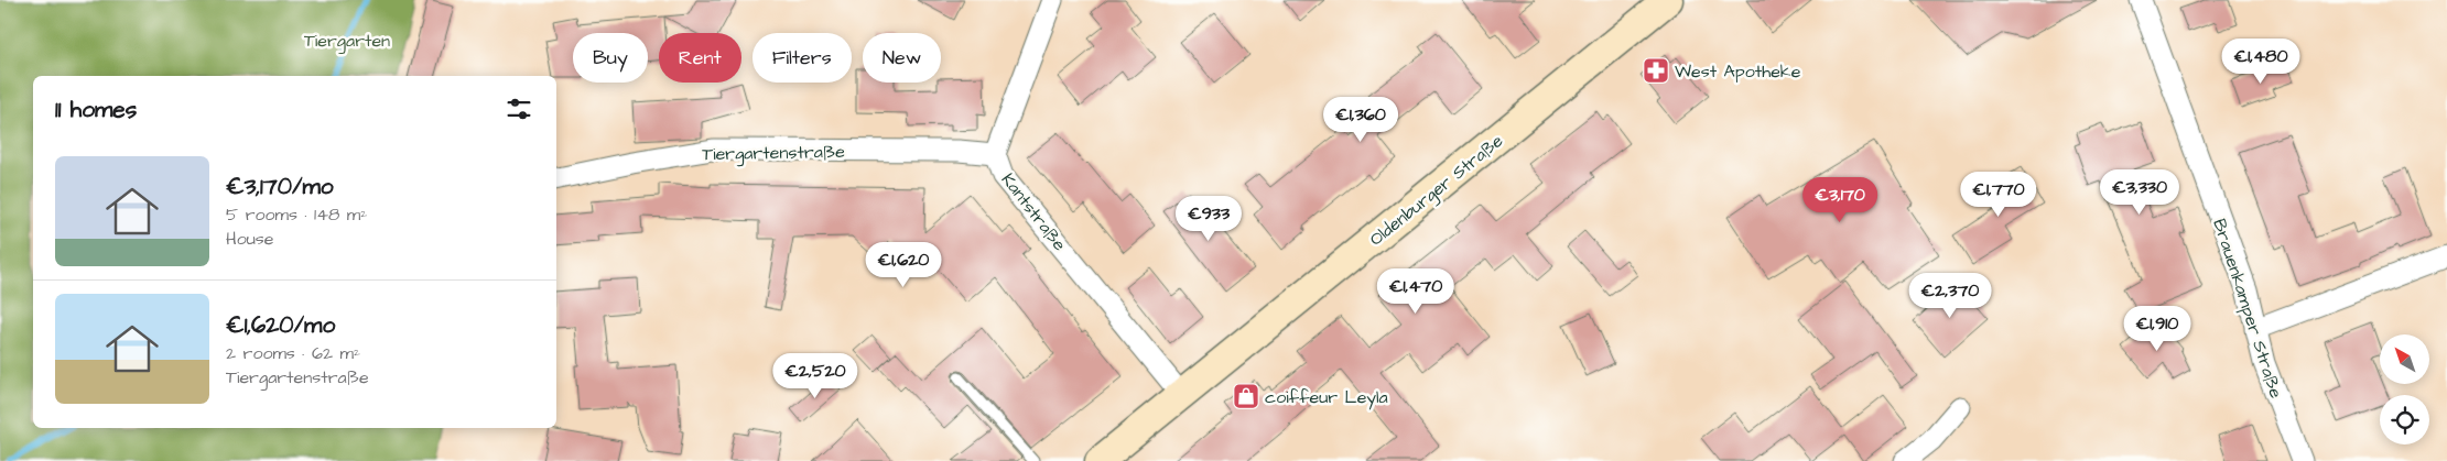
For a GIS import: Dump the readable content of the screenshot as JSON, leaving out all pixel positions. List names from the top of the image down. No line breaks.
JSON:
{"streets":{"main road":["Oldenburger Straße"],"street":["Tiergartenstraße","Kantstraße","Brauenkamper Straße"]},"crossings":[["Tiergartenstraße","Kantstraße"],["Oldenburger Straße","Kantstraße"]],"parks":["Tiergarten"],"places":{"pharmacy":["West Apotheke"],"shop":["coiffeur Leyla"]},"north":"top left","page":{"chip":["Buy","Rent","Filters","New"],"price":["€1,480","€1,360","€3,330","€1,770","€3,170","€933","€1,620","€1,470","€2,370","€1,910","€2,520"],"heading":"11 homes","list":[{"name":"€3,170/mo","note":"5 rooms · 148 m² · House"},{"name":"€1,620/mo","note":"2 rooms · 62 m² · Tiergartenstraße"}]}}
